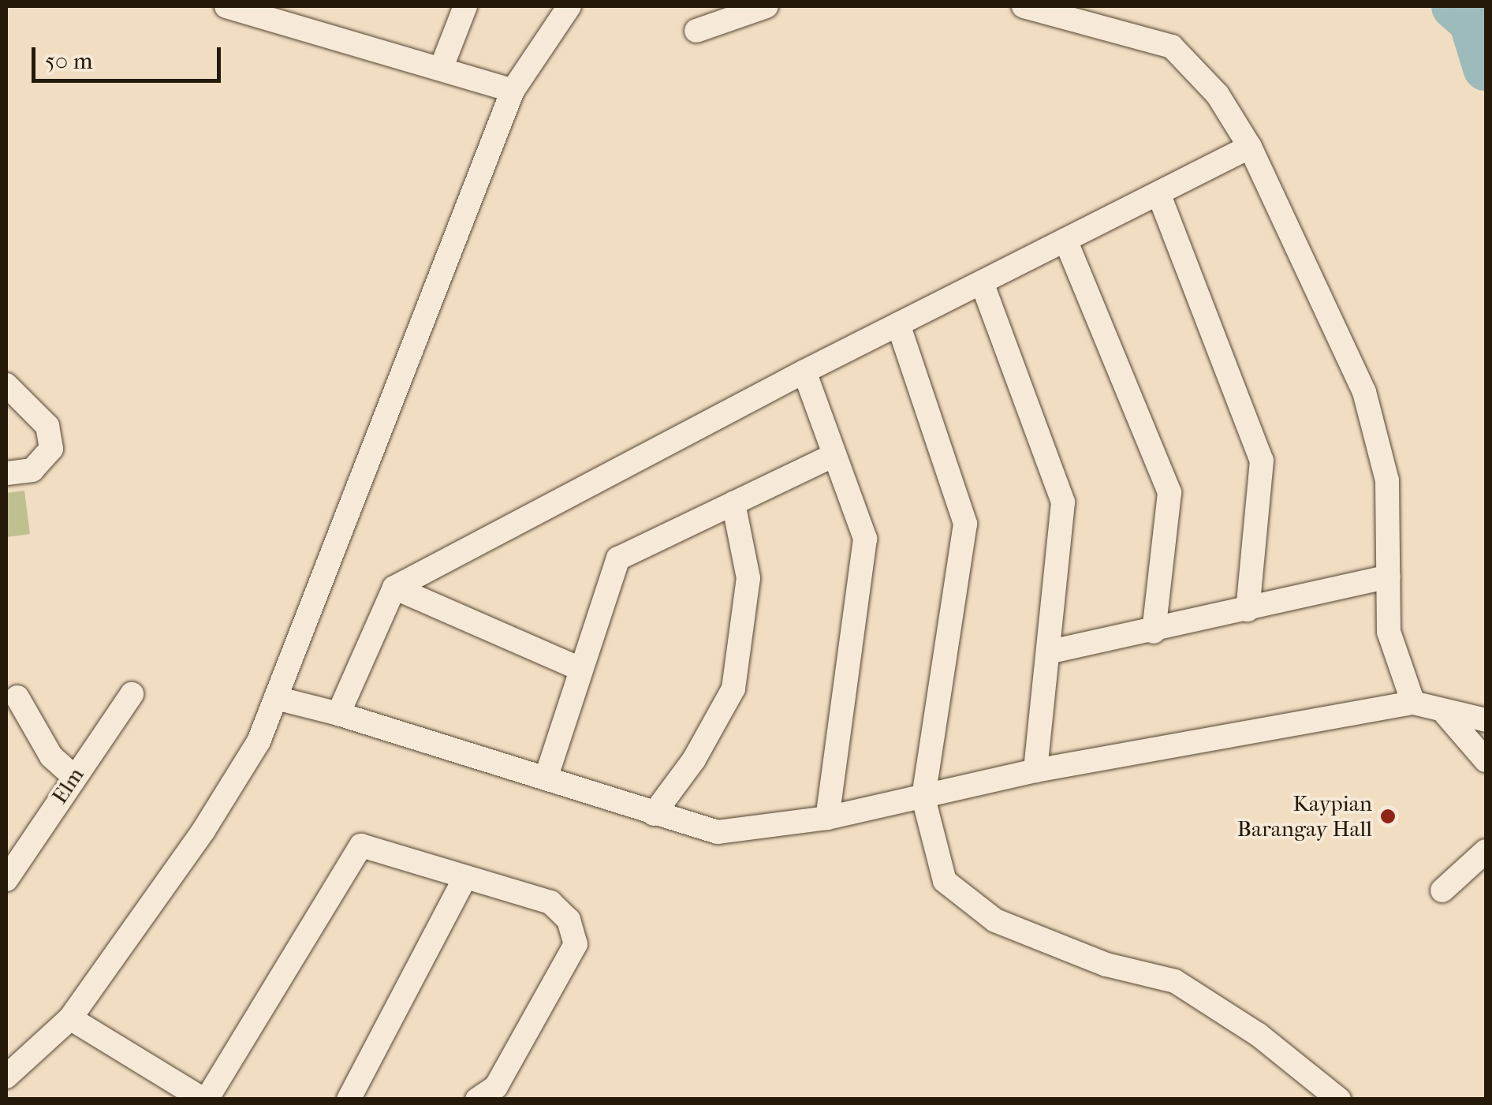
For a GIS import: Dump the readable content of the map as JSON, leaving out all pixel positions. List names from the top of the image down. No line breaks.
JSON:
{"streets":{"street":["Elm"]},"places":["Kaypian Barangay Hall"],"scale_bar":"50 m"}
